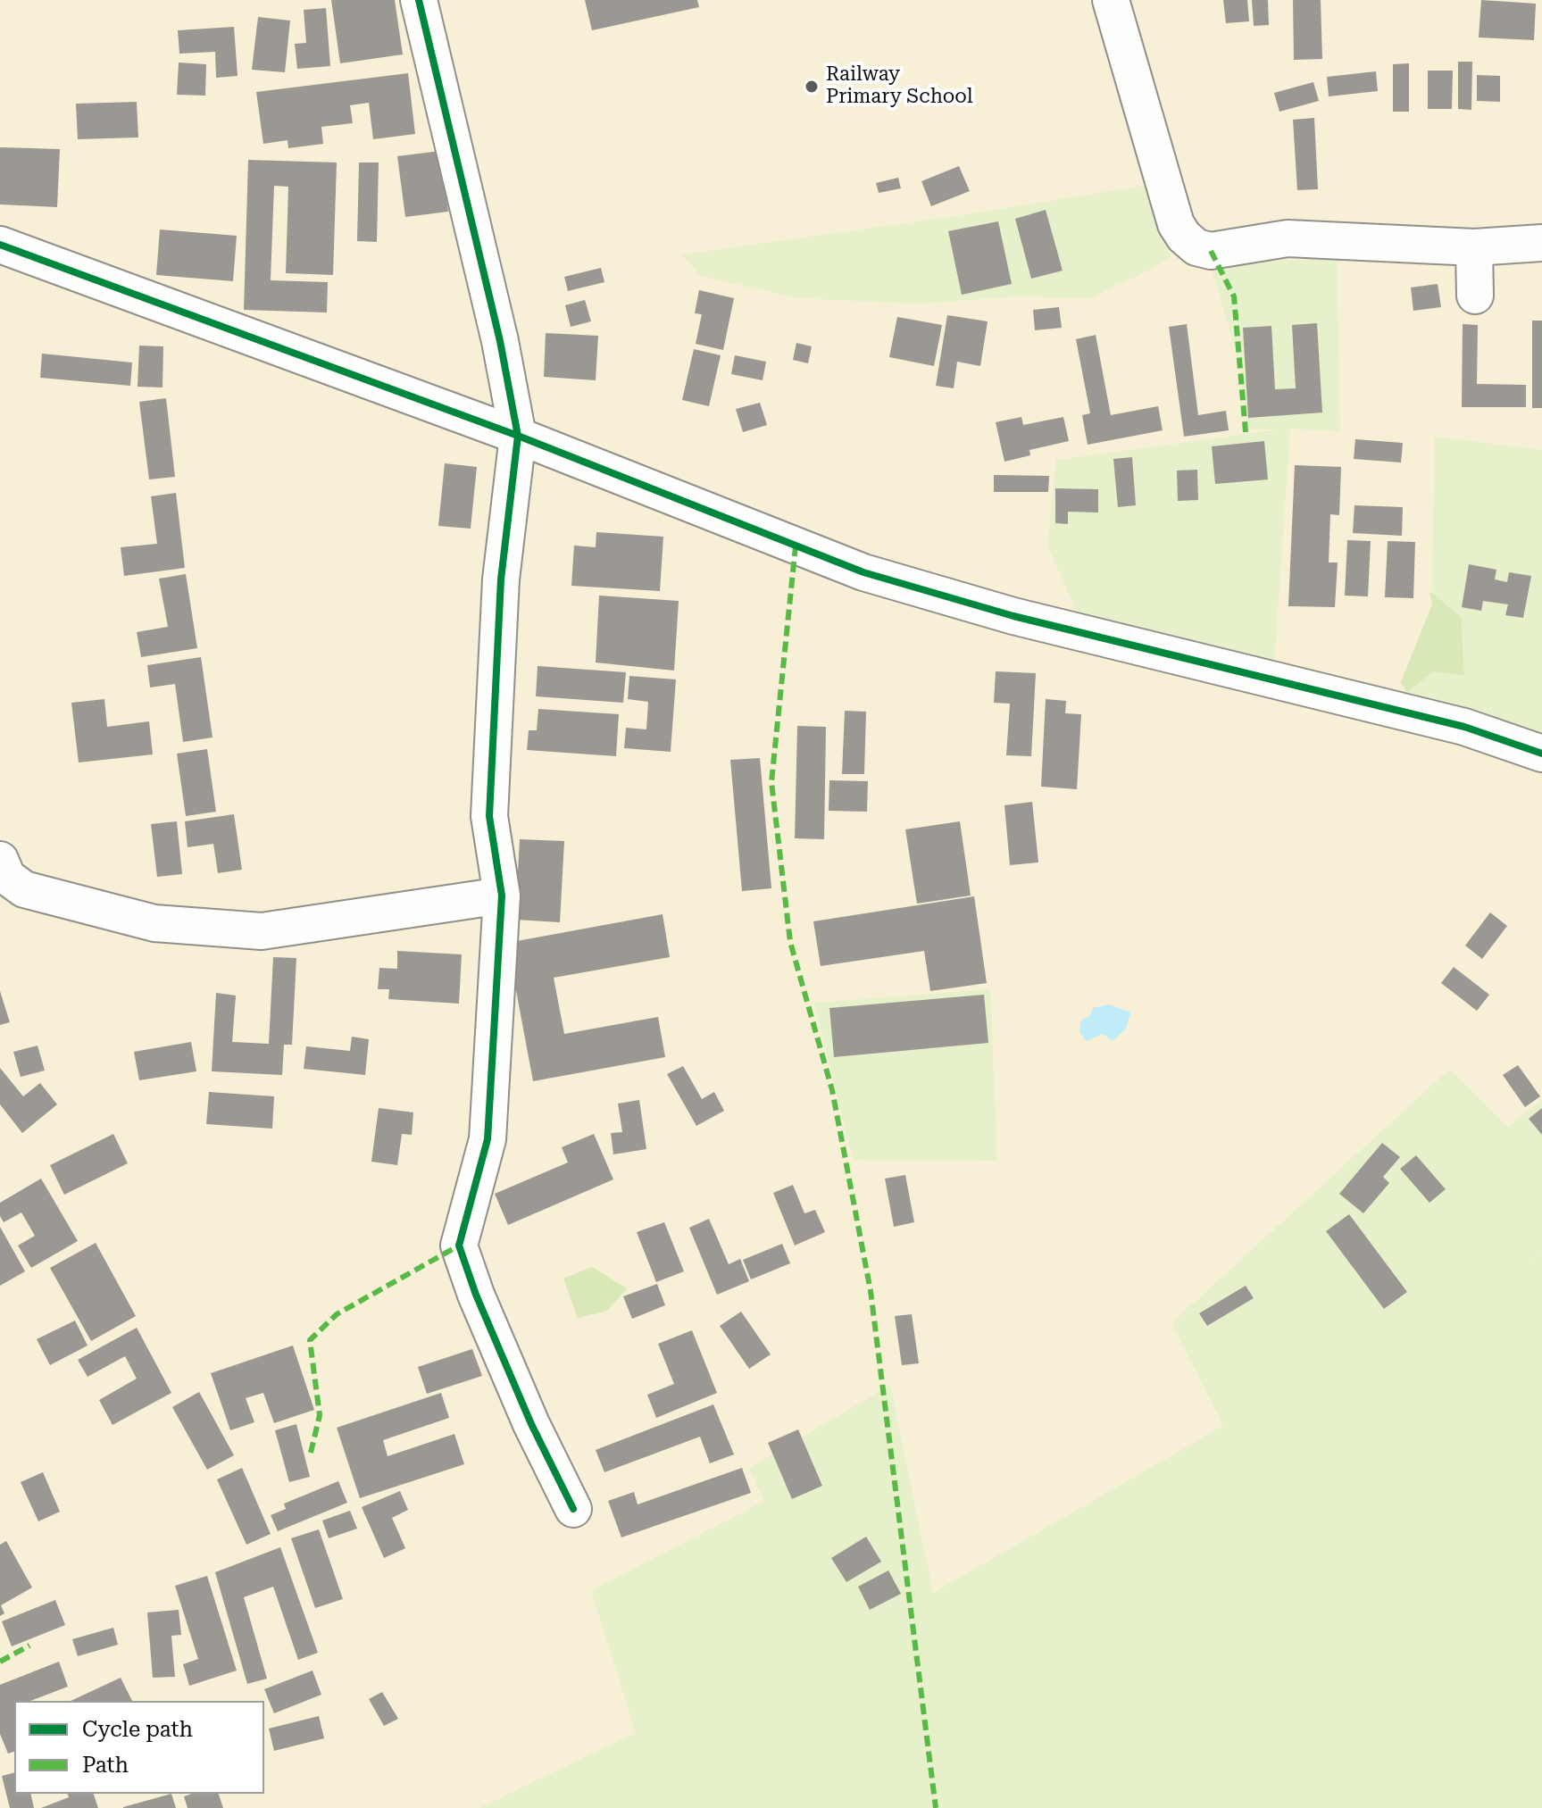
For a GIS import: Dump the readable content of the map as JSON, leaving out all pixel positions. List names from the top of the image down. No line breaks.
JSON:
{"places":["Railway Primary School"],"legend":["Cycle path","Path"]}
